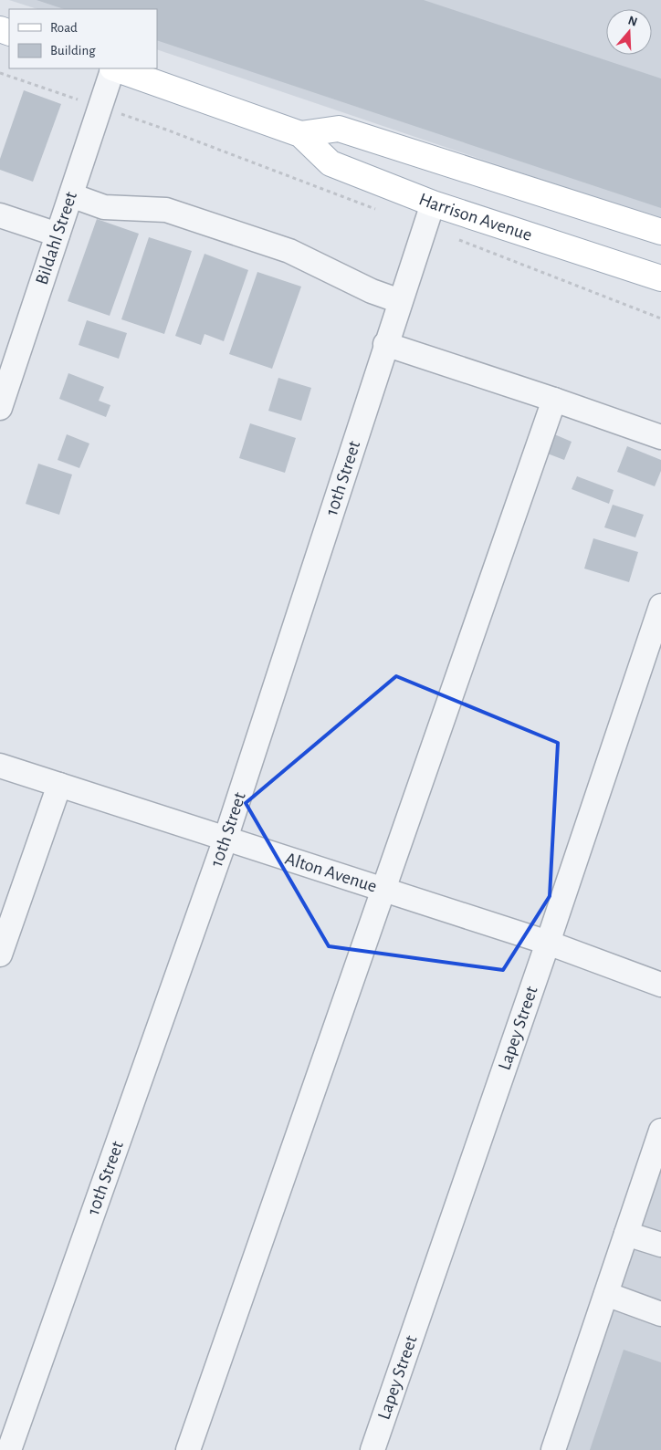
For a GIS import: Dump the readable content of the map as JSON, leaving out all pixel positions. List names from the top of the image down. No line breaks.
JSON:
{"streets":{"main road":["Harrison Avenue"],"street":["Bildahl Street","10th Street","Alton Avenue","Lapey Street"]},"crossings":[["Harrison Avenue","10th Street"],["10th Street","Alton Avenue"],["Alton Avenue","Lapey Street"]],"legend":["Road","Building"],"north":"top"}
